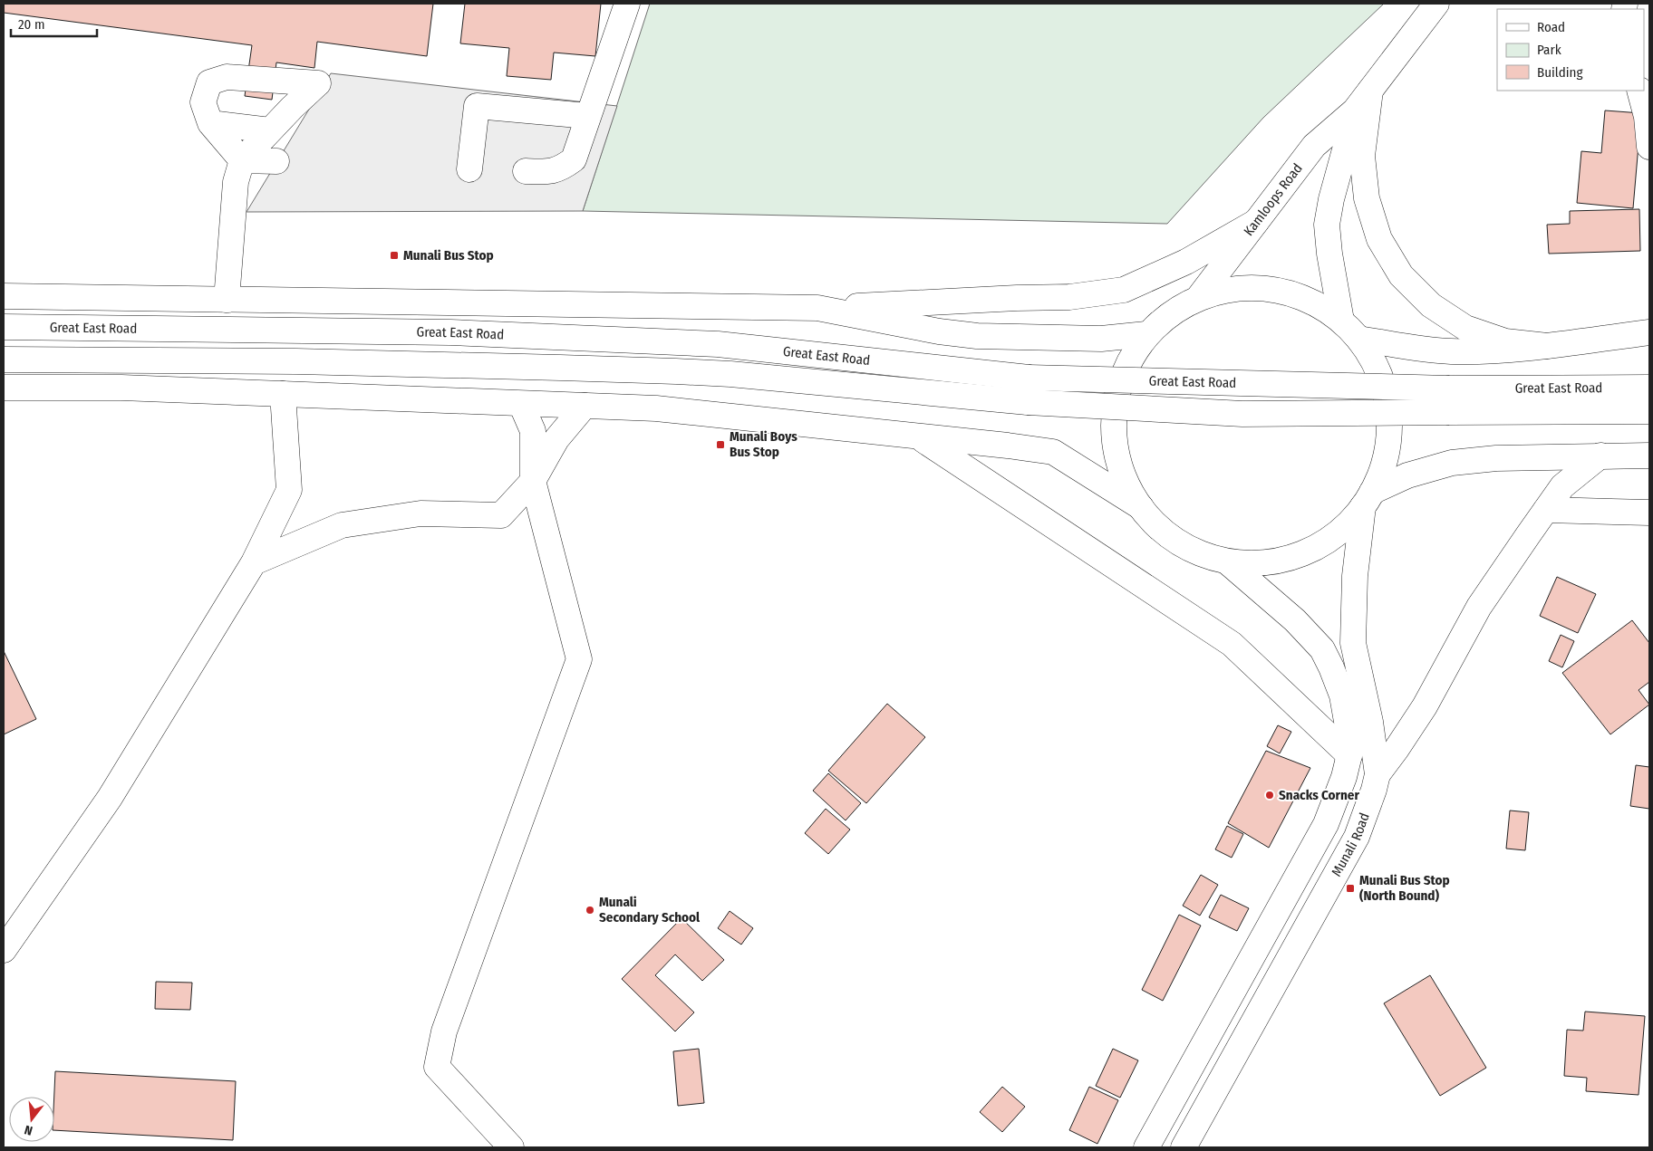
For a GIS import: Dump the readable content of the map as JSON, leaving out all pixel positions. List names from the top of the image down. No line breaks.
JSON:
{"streets":{"main road":["Kamloops Road","Great East Road","Munali Road"]},"places":{"transit":["Munali Bus Stop","Munali Boys Bus Stop","Munali Bus Stop (North Bound)"],"other":["Snacks Corner","Munali Secondary School"]},"legend":["Road","Park","Building"],"scale_bar":"20 m","north":"bottom"}
